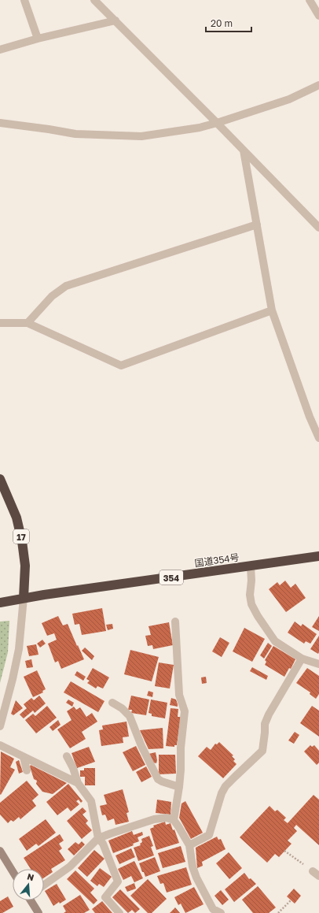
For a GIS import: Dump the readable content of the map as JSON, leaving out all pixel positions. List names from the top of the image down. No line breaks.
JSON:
{"streets":{"highway":["17","国道354号","354"]},"crossings":[["17","国道354号"],["17","354"],["国道354号","354"]],"scale_bar":"20 m","north":"top"}
